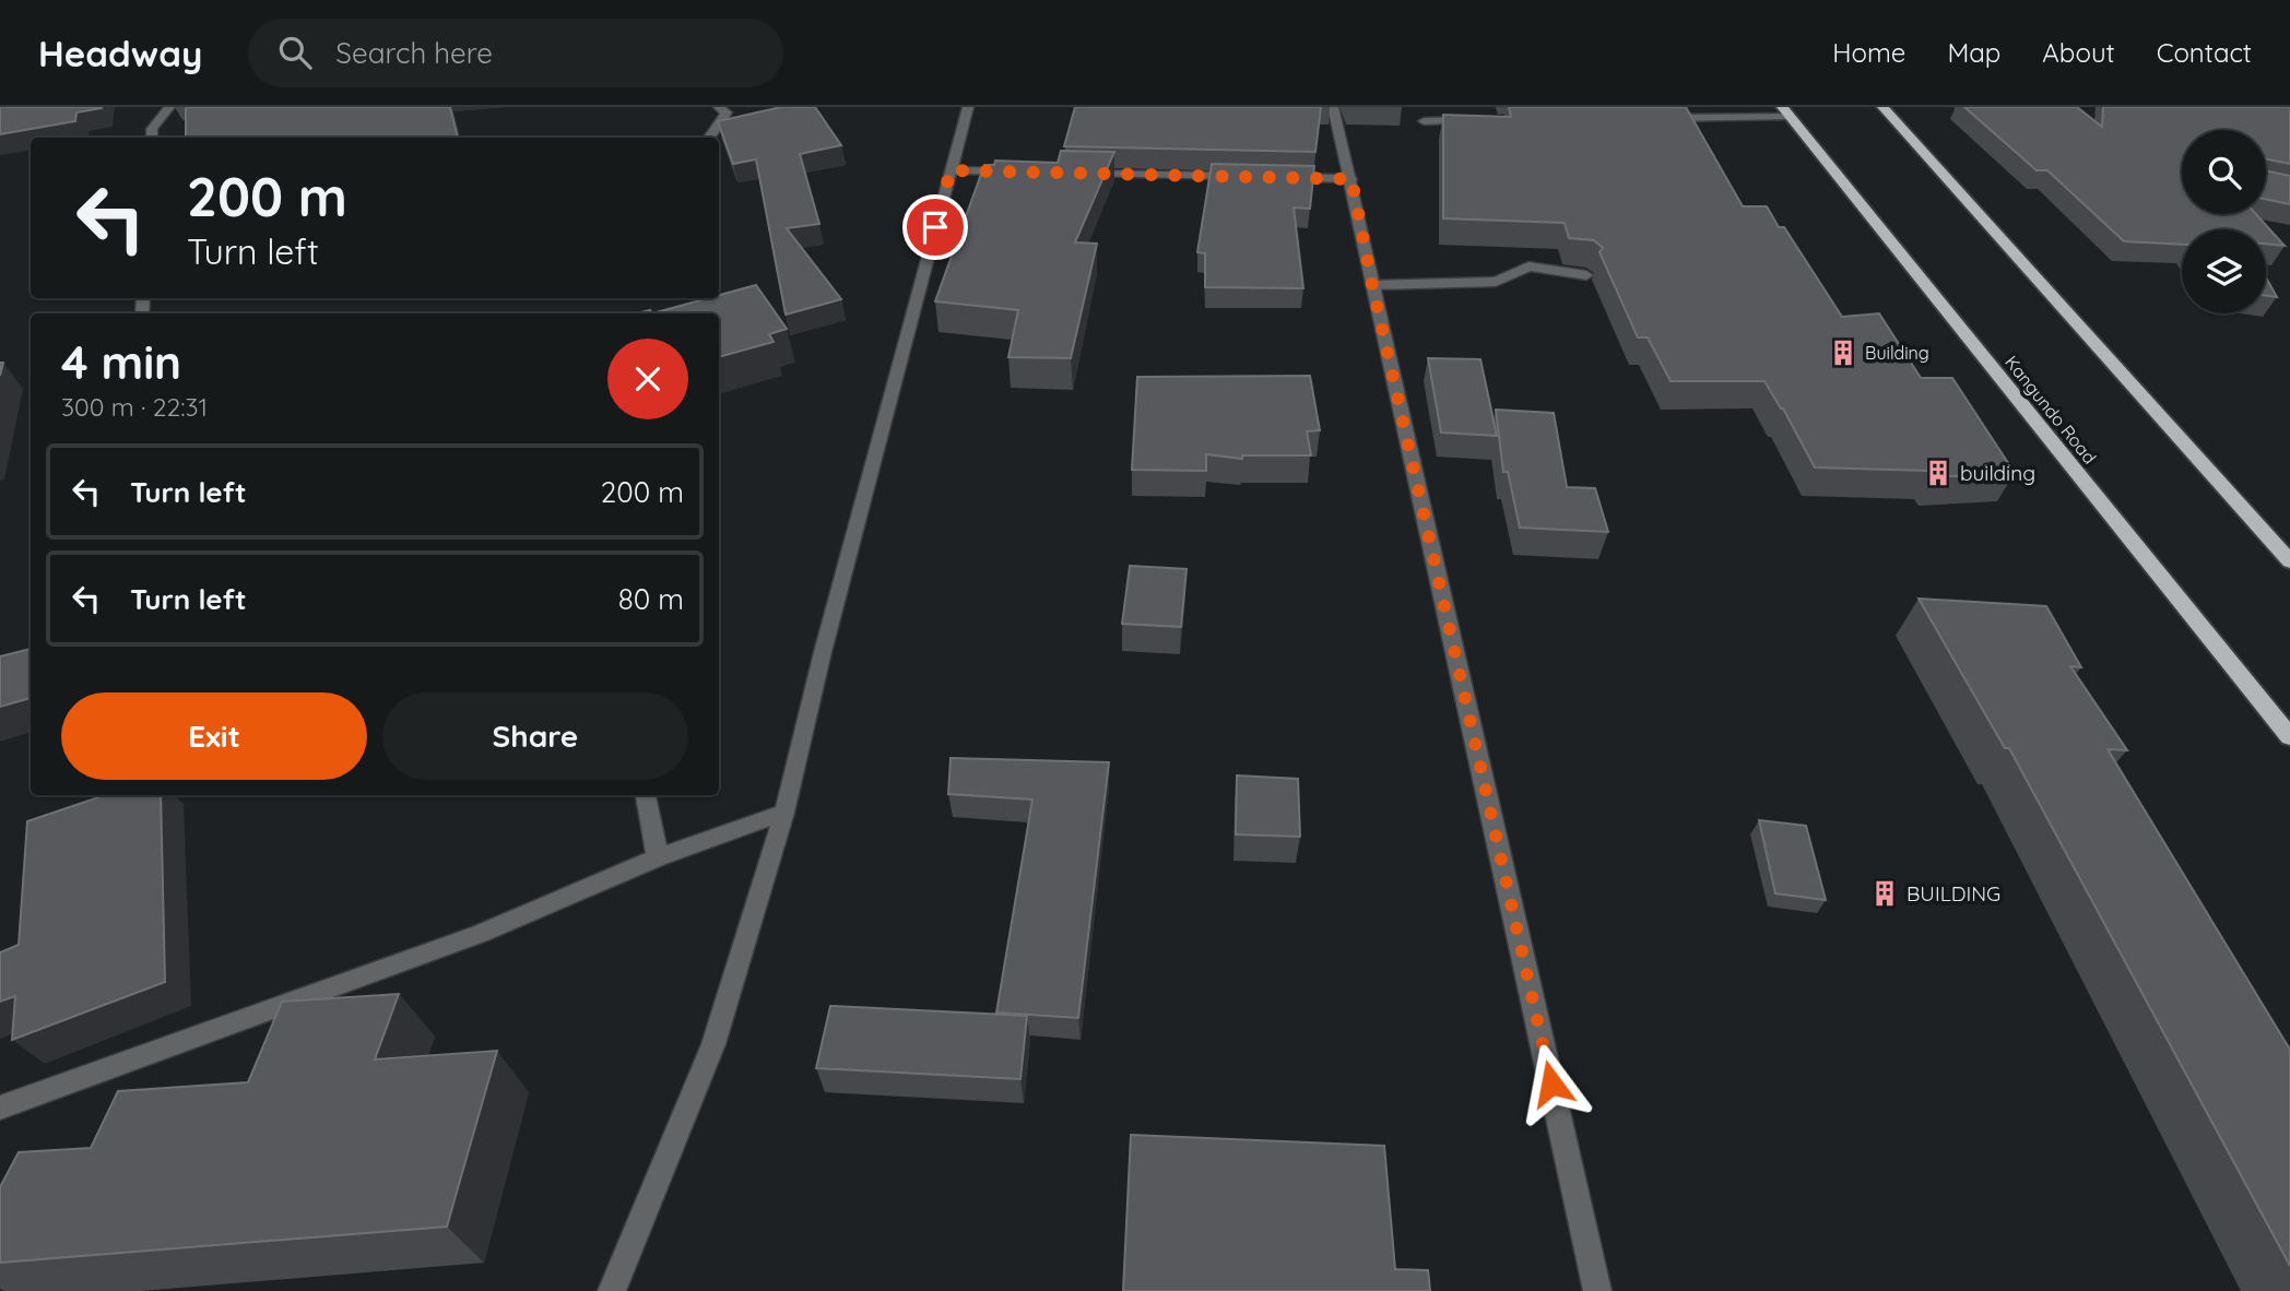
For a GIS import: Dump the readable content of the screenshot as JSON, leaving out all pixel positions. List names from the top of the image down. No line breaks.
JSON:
{"streets":{"highway":["Kangundo Road"]},"places":{"building":["Building","building","BUILDING"]},"page":{"header":"Headway","search":"Search here","nav":["Home","Map","About","Contact"],"turn":["200 m","Turn left"],"heading":["4 min","300 m · 22:31"],"list":[{"name":"Turn left","value":"200 m"},{"name":"Turn left","value":"80 m"}],"buttons":["Exit","Share"]}}
